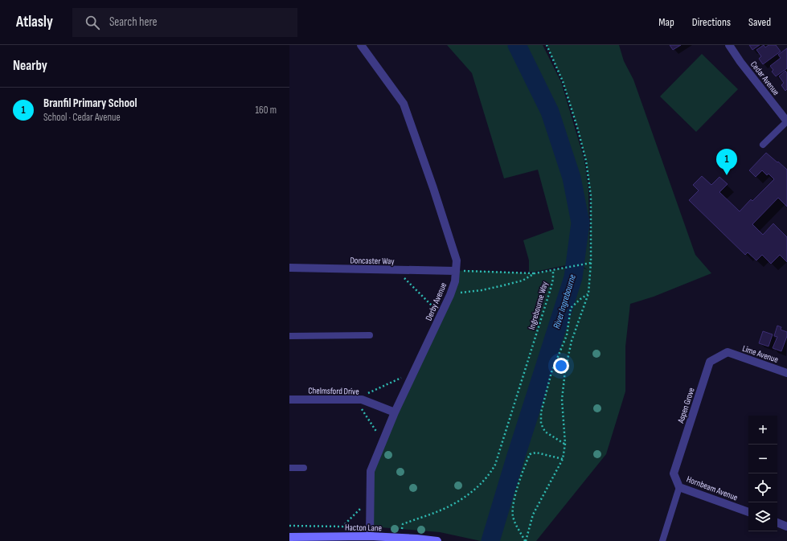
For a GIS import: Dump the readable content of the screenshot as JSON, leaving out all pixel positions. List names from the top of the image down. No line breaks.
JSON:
{"streets":{"street":["Cedar Avenue","Doncaster Way","Derby Avenue","Lime Avenue","Chelmsford Drive","Aspen Grove","Hornbeam Avenue","Hacton Lane"],"path":["Ingrebourne Way"]},"crossings":[["Doncaster Way","Derby Avenue"],["Derby Avenue","Chelmsford Drive"],["Derby Avenue","Hacton Lane"],["Lime Avenue","Aspen Grove"],["Aspen Grove","Hornbeam Avenue"]],"water":["River Ingrebourne"],"page":{"header":"Atlasly","search":"Search here","nav":["Map","Directions","Saved"],"heading":"Nearby","list":[{"mark":"1","name":"Branfil Primary School","note":"School · Cedar Avenue","value":"160 m"}],"pins":"1","map_buttons":["+","−"]}}
